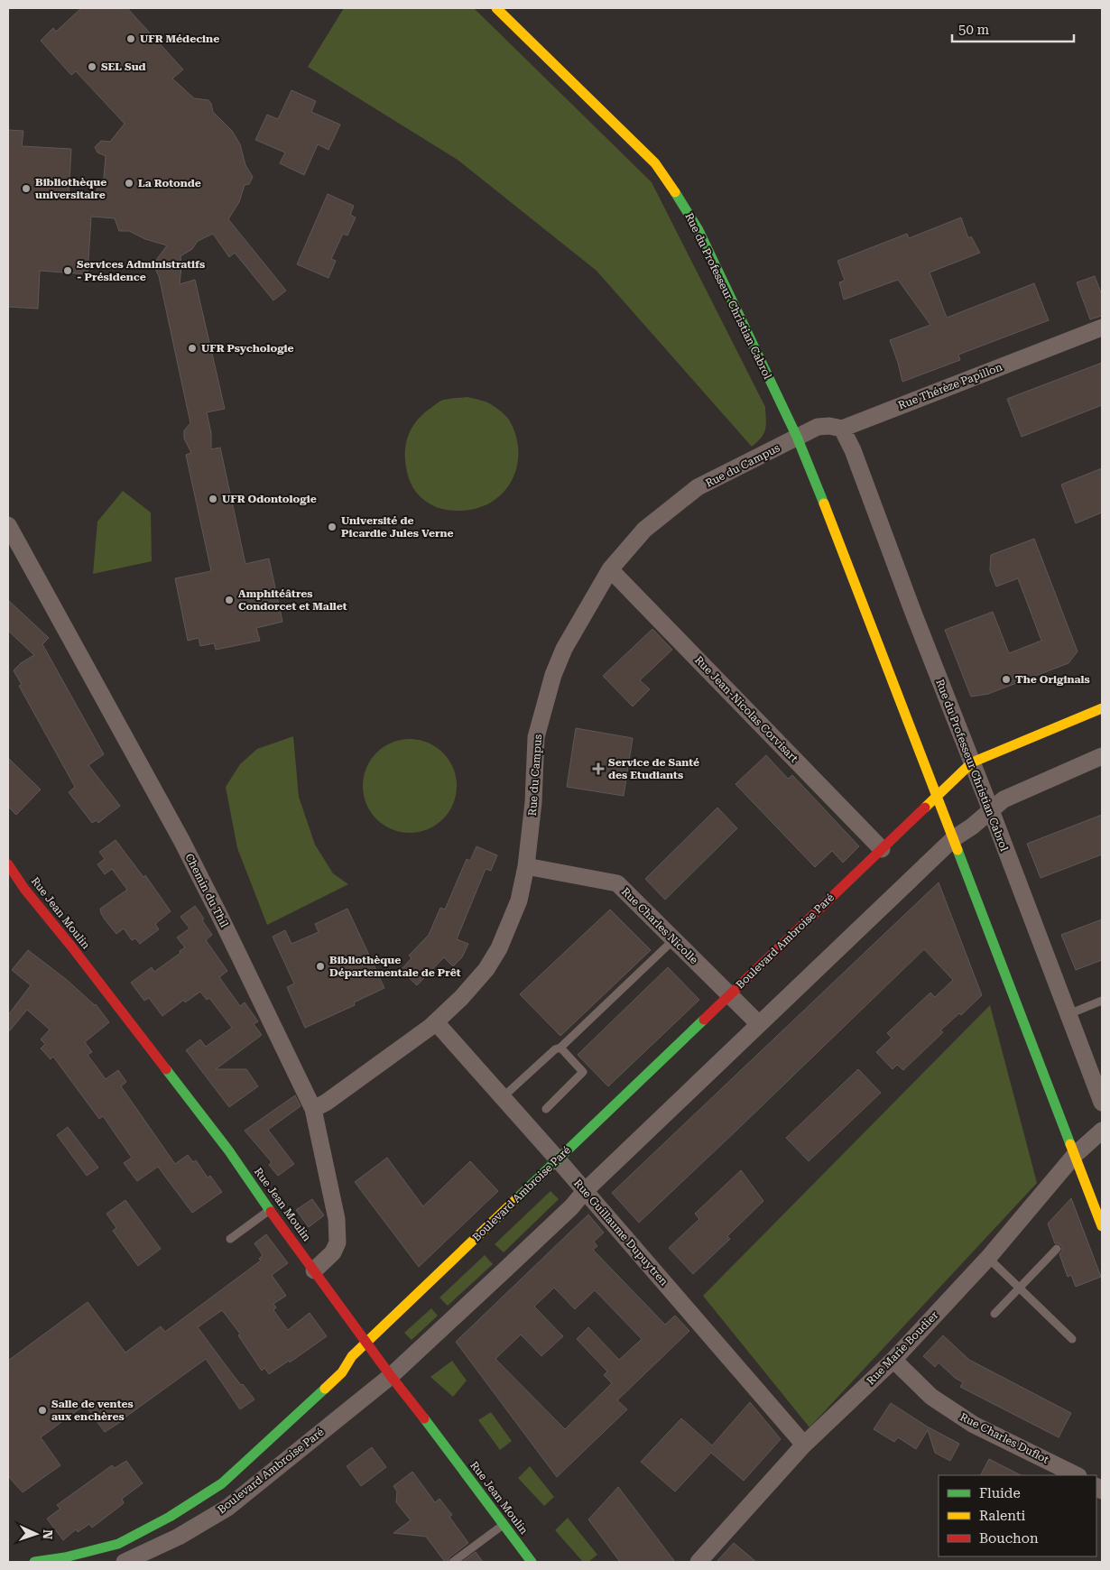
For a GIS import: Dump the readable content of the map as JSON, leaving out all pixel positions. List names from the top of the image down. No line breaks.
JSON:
{"streets":{"street":["Rue du Professeur Christian Cabrol","Rue Thérèze Papillon","Rue du Campus","Rue Jean-Nicolas Corvisart","Chemin du Thil","Rue Jean Moulin","Rue Charles Nicolle","Boulevard Ambroise Paré","Rue Guillaume Dupuytren","Rue Marie Boudier","Rue Charles Duflot"]},"crossings":[["Rue du Professeur Christian Cabrol","Rue Thérèze Papillon"],["Rue du Professeur Christian Cabrol","Rue du Campus"],["Rue du Professeur Christian Cabrol","Boulevard Ambroise Paré"],["Rue du Professeur Christian Cabrol","Rue Marie Boudier"],["Rue Thérèze Papillon","Rue du Campus"],["Rue du Campus","Rue Jean-Nicolas Corvisart"],["Rue du Campus","Chemin du Thil"],["Rue du Campus","Rue Charles Nicolle"],["Rue du Campus","Rue Guillaume Dupuytren"],["Rue Jean-Nicolas Corvisart","Boulevard Ambroise Paré"],["Chemin du Thil","Rue Jean Moulin"],["Rue Jean Moulin","Boulevard Ambroise Paré"],["Rue Charles Nicolle","Boulevard Ambroise Paré"],["Boulevard Ambroise Paré","Rue Guillaume Dupuytren"],["Rue Guillaume Dupuytren","Rue Marie Boudier"],["Rue Marie Boudier","Rue Charles Duflot"]],"places":{"other":["UFR Médecine","SEL Sud","La Rotonde","Bibliothèque universitaire","Services Administratifs - Présidence","UFR Psychologie","UFR Odontologie","Université de Picardie Jules Verne","Amphitéâtres Condorcet et Mallet","The Originals","Bibliothèque Départementale de Prêt","Salle de ventes aux enchères"],"health":["Service de Santé des Etudiants"]},"legend":["Fluide","Ralenti","Bouchon"],"scale_bar":"50 m","north":"right"}
